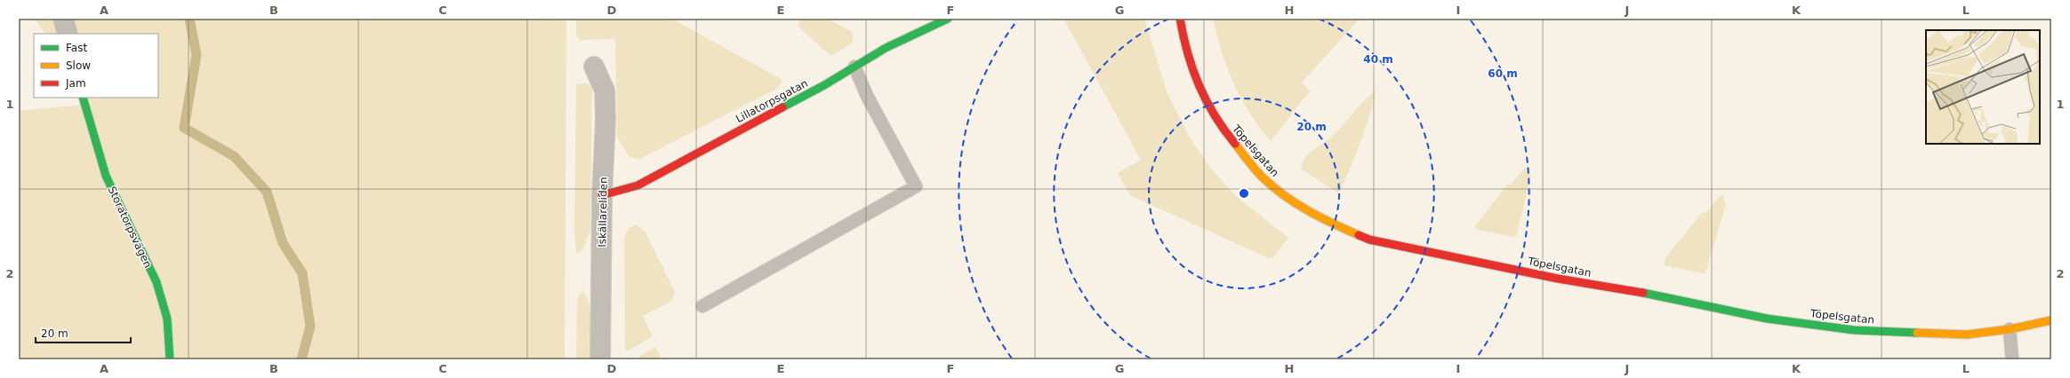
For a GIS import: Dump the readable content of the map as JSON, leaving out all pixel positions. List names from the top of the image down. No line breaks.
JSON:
{"streets":{"street":["Lillatorpsgatan","Töpelsgatan","Iskällareliden","Storatorpsvägen"]},"crossings":[["Lillatorpsgatan","Iskällareliden"]],"legend":["Fast","Slow","Jam"],"scale_bar":"20 m","grid":{"columns":["A","B","C","D","E","F","G","H","I","J","K","L"],"rows":["1","2"]},"rings":["40 m","60 m","20 m"]}
